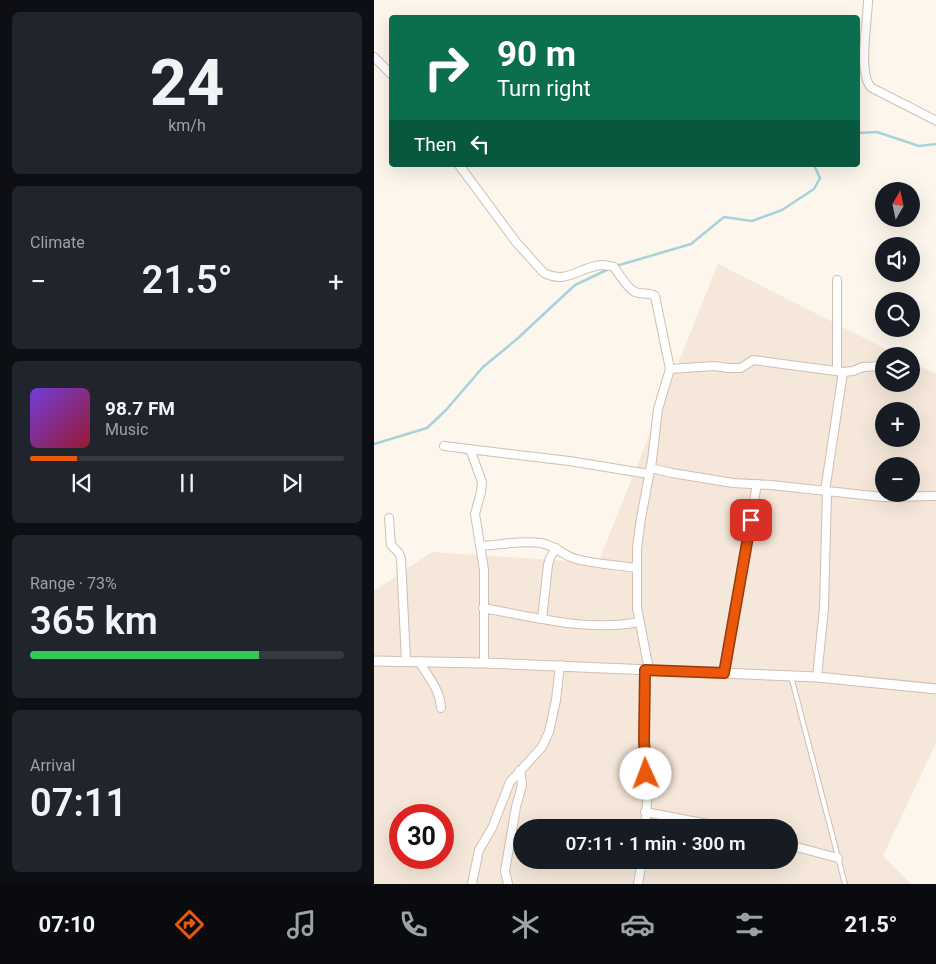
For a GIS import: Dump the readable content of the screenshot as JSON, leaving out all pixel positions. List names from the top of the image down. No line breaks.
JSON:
{"north":"top","page":{"tile":[["24","km/h"],"Climate",["Range · 73%","365 km"],["Arrival","07:11"]],"turn":["90 m","Turn right"],"then":"Then","map_buttons":["+","−"],"heat":["−","21.5°","+"],"song":["98.7 FM","Music"],"limit":"30","trip":"07:11 · 1 min · 300 m","tabs":["07:10","21.5°"]}}
